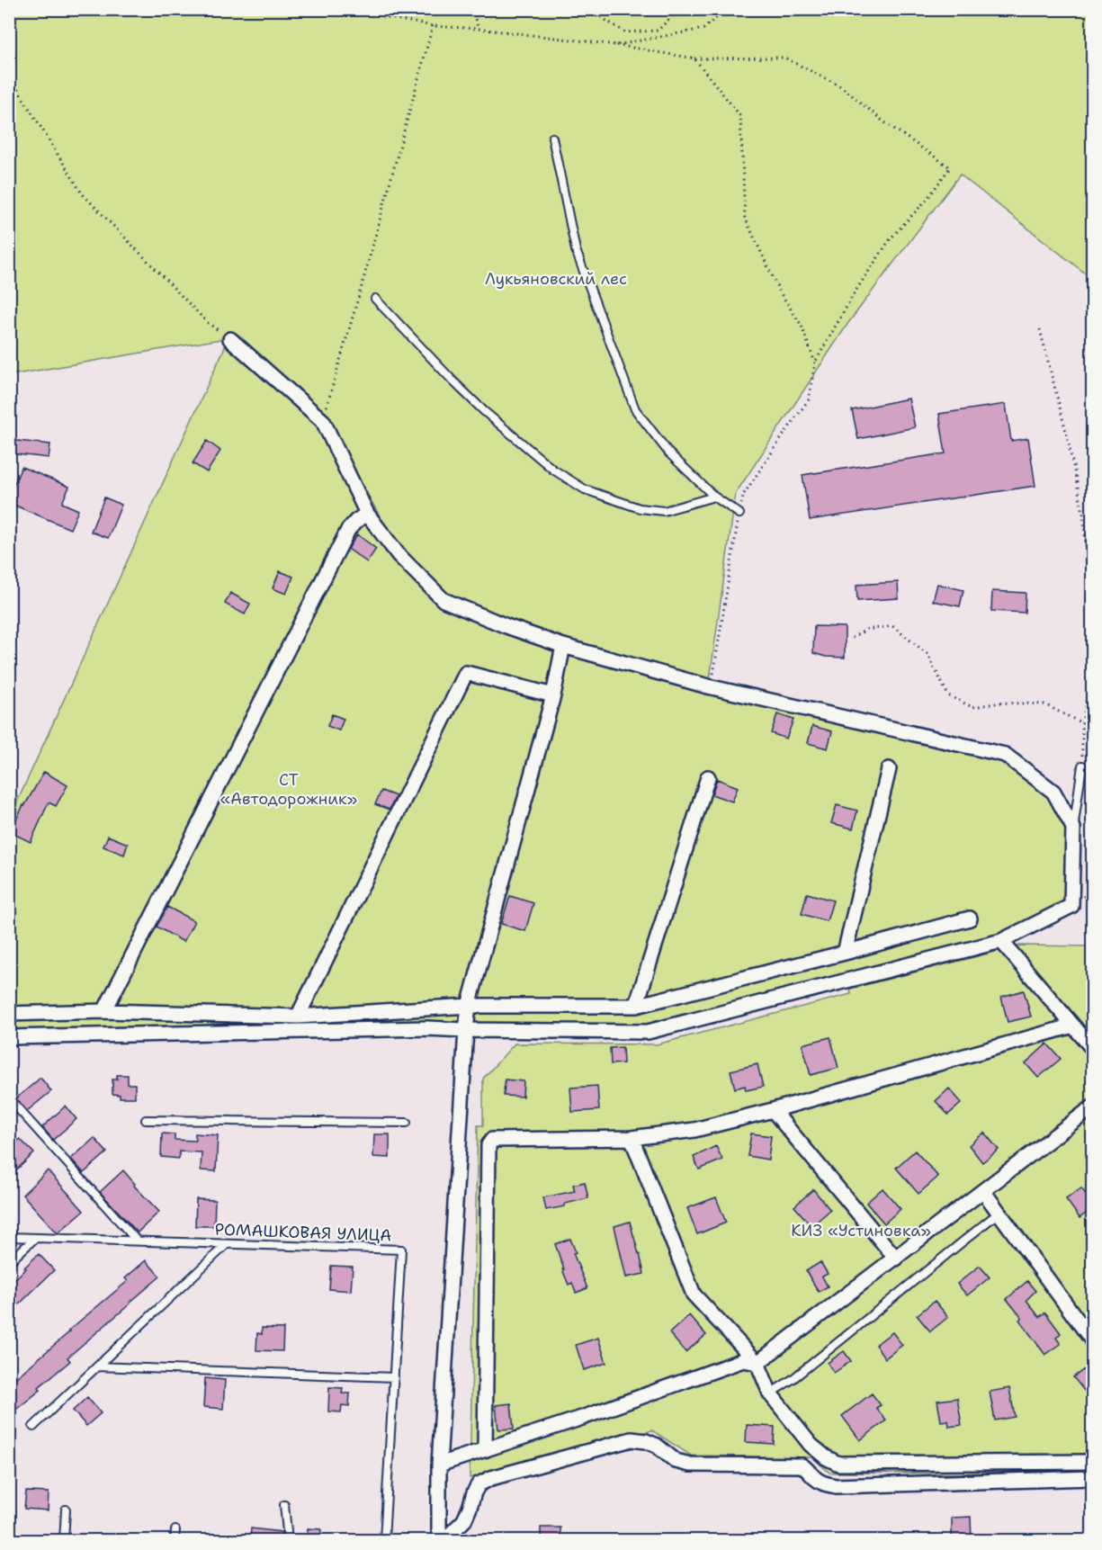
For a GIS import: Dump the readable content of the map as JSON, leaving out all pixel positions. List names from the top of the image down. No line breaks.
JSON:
{"streets":{"lane":["РОМАШКОВАЯ УЛИЦА"]},"parks":["Лукьяновский лес","СТ «Автодорожник»","КИЗ «Устиновка»"]}
